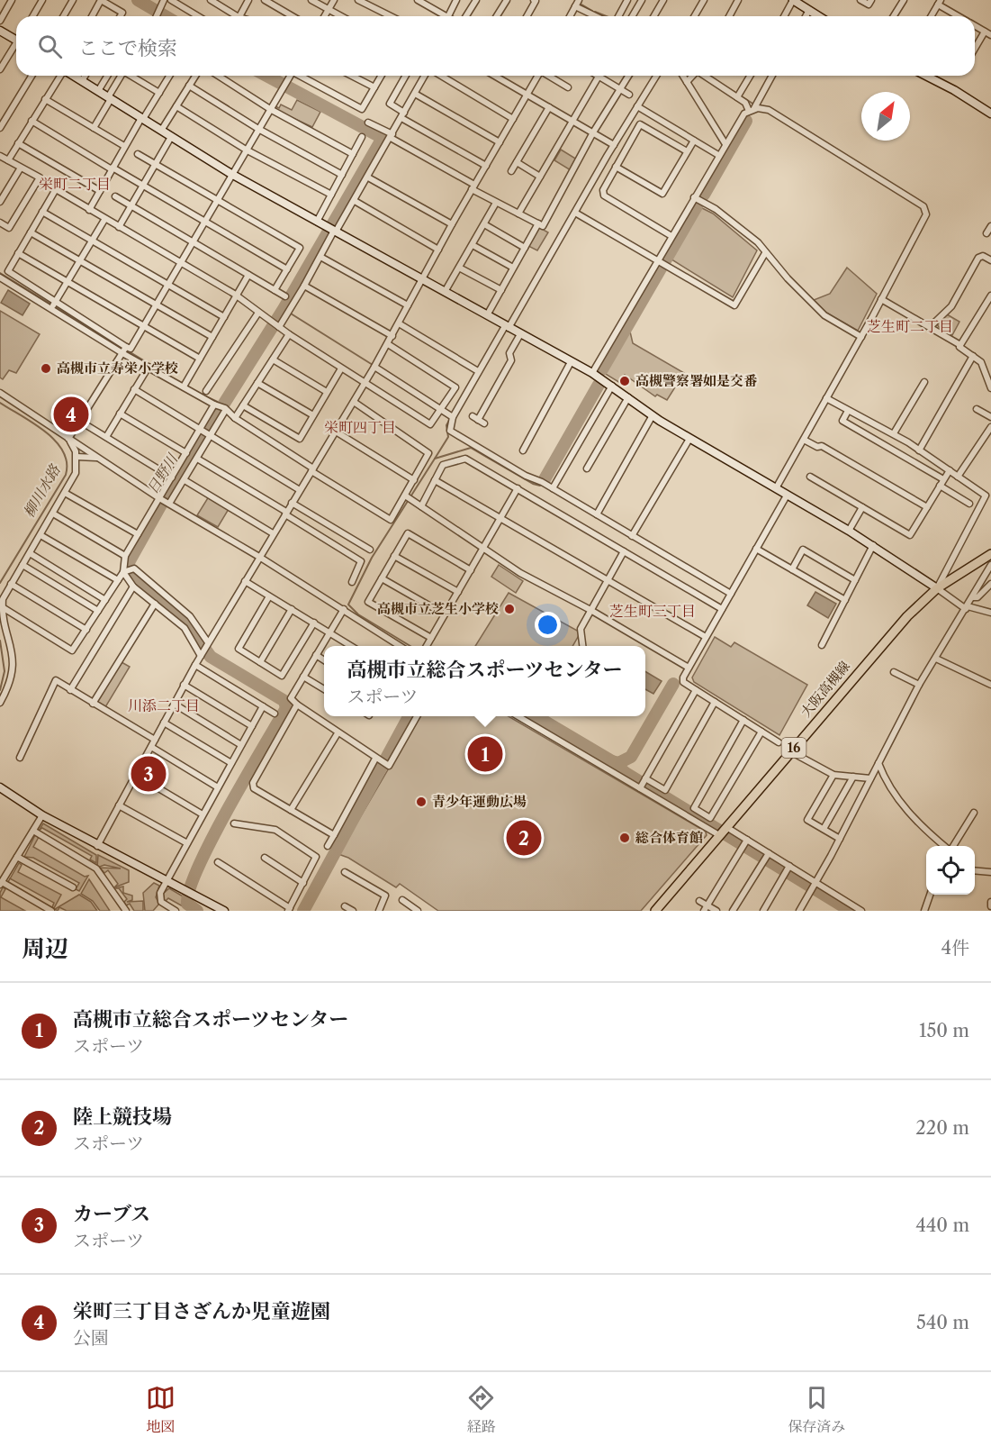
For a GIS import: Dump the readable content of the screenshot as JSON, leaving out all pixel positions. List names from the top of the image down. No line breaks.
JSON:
{"streets":{"main road":["大阪高槻線","16"]},"districts":["栄町二丁目","芝生町二丁目","栄町四丁目","芝生町三丁目","川添二丁目"],"water":["日野川","柳川水路"],"places":["高槻市立寿栄小学校","高槻警察署如是交番","高槻市立芝生小学校","青少年運動広場","総合体育館"],"north":"top right","page":{"search":"ここで検索","pins":["4","1","3","2"],"popup":["高槻市立総合スポーツセンター","スポーツ"],"heading":["周辺","4件"],"list":[{"mark":"1","name":"高槻市立総合スポーツセンター","note":"スポーツ","value":"150 m"},{"mark":"2","name":"陸上競技場","note":"スポーツ","value":"220 m"},{"mark":"3","name":"カーブス","note":"スポーツ","value":"440 m"},{"mark":"4","name":"栄町三丁目さざんか児童遊園","note":"公園","value":"540 m"}],"nav":["地図","経路","保存済み"]}}
